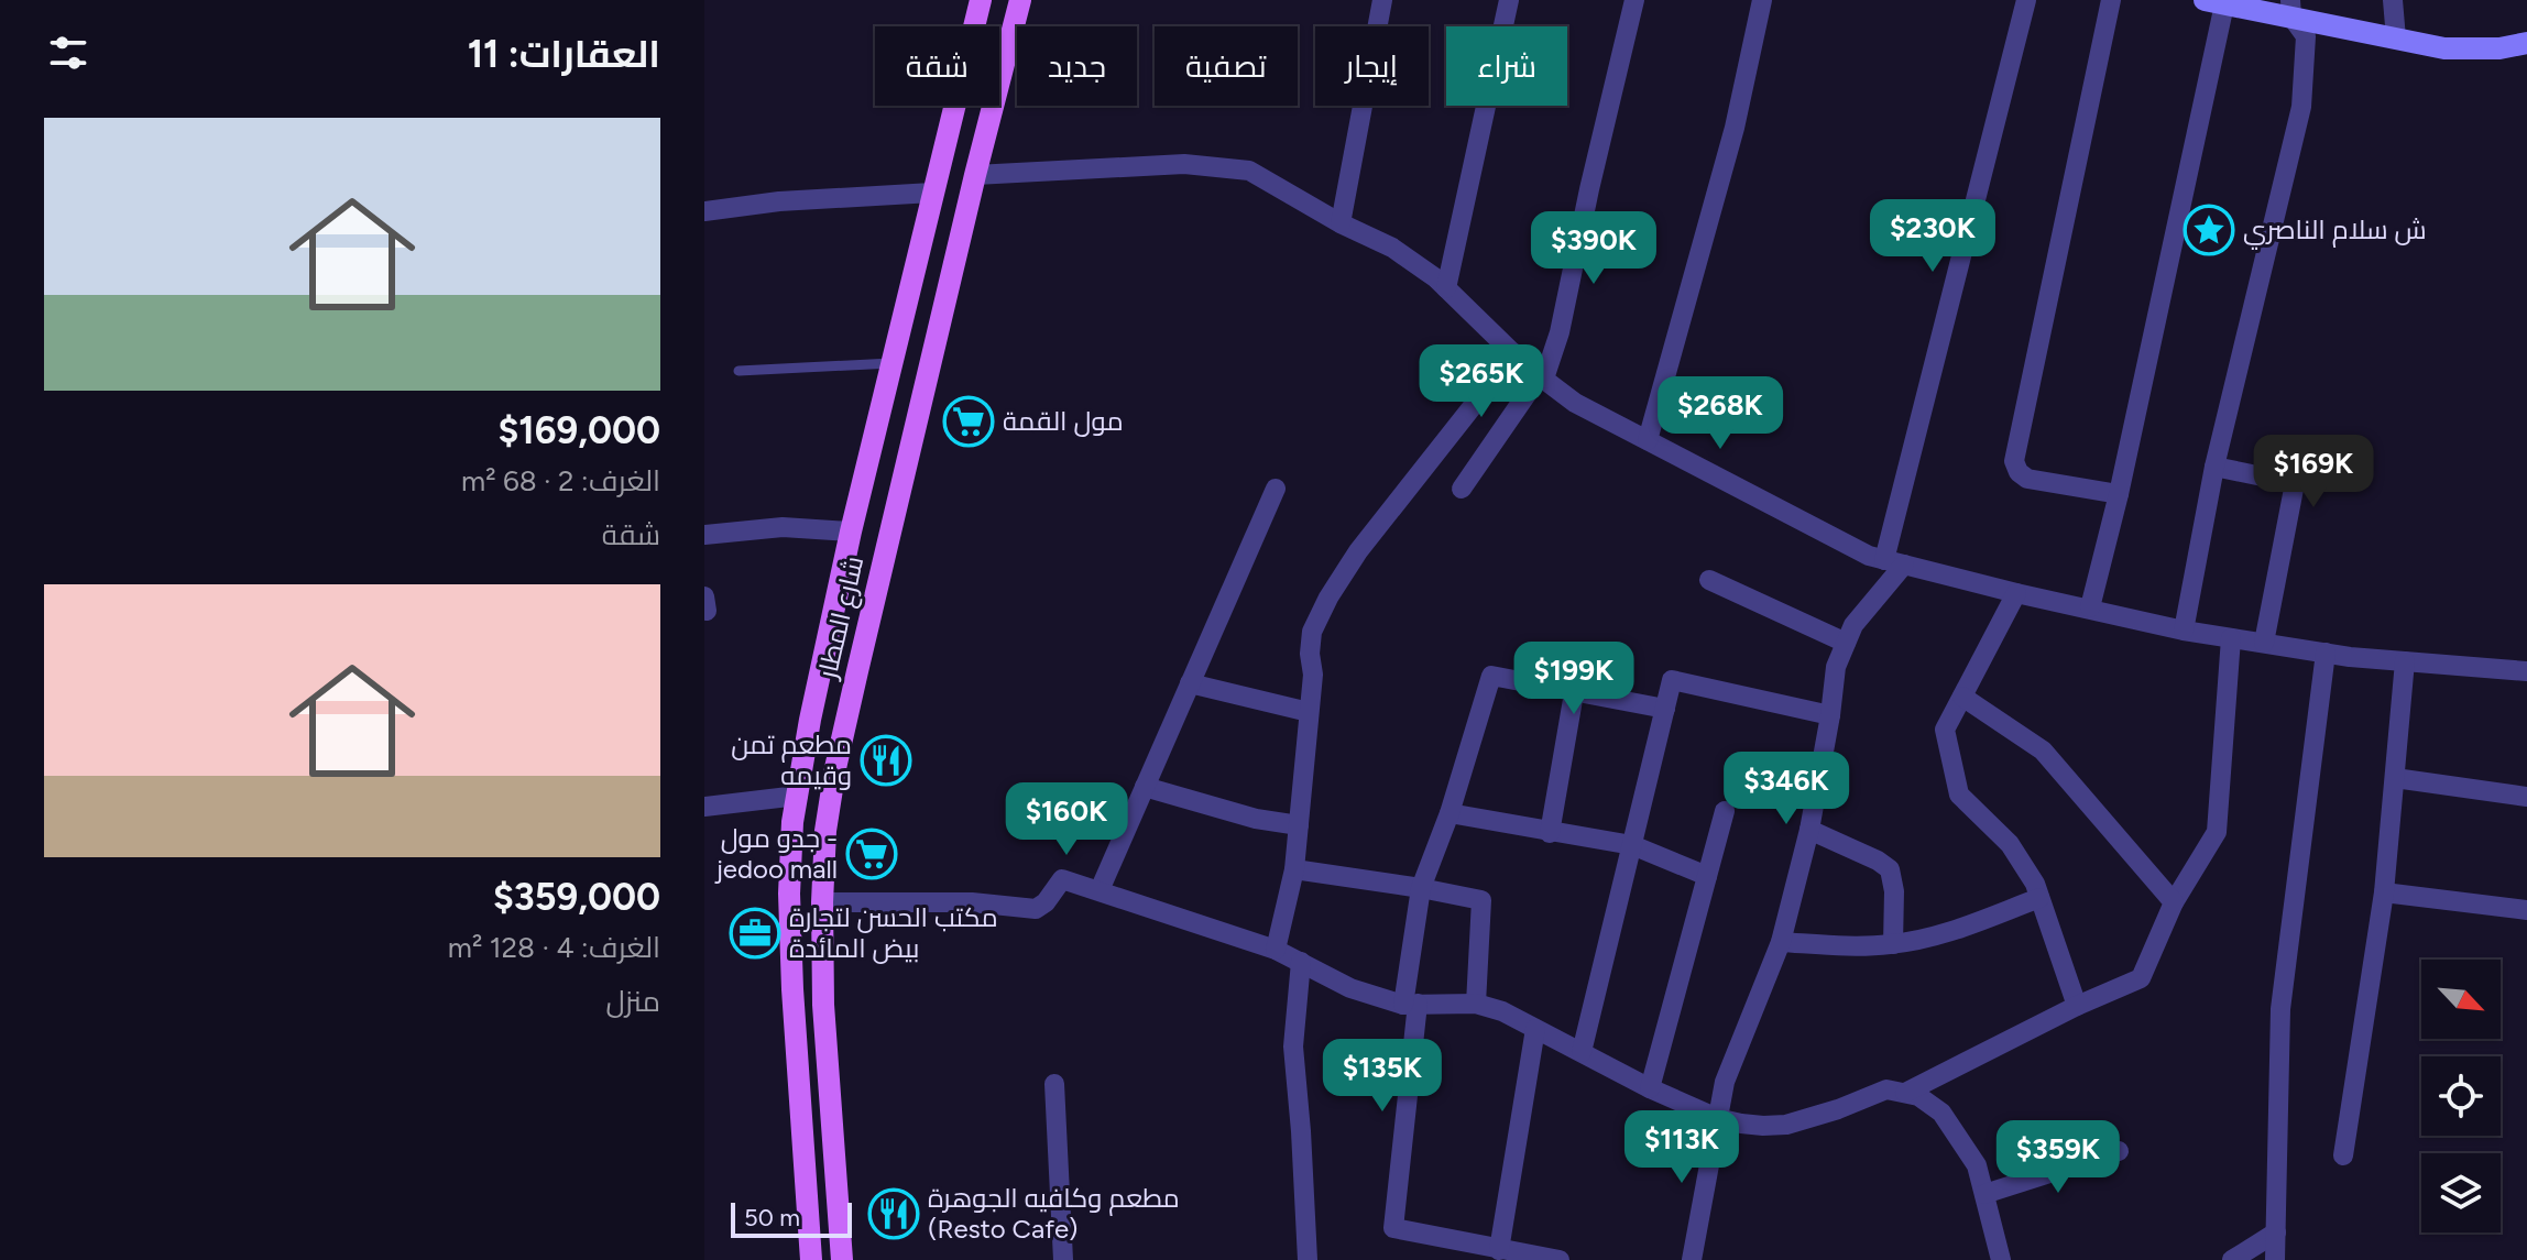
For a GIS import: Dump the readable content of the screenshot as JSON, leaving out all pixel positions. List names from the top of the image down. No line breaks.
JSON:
{"streets":{"main road":["شارع المطار"]},"places":{"place":["ش سلام الناصري"],"supermarket":["مول القمة","جدو مول - jedoo mall"],"restaurant":["مطعم تمن وقيمه","مطعم وكافيه الجوهرة (Resto Cafe)"],"office":["مكتب الحسن لتجارة بيض المائدة"]},"scale_bar":"50 m","north":"bottom right","page":{"heading":"العقارات: 11","chip":["شراء","إيجار","تصفية","جديد","شقة"],"list":[{"name":"$169,000","note":"الغرف: 2 · 68 m² · شقة"},{"name":"$359,000","note":"الغرف: 4 · 128 m² · منزل"}],"price":["$230K","$390K","$265K","$268K","$169K","$199K","$346K","$160K","$135K","$113K","$359K"],"scale":"50 m"}}
